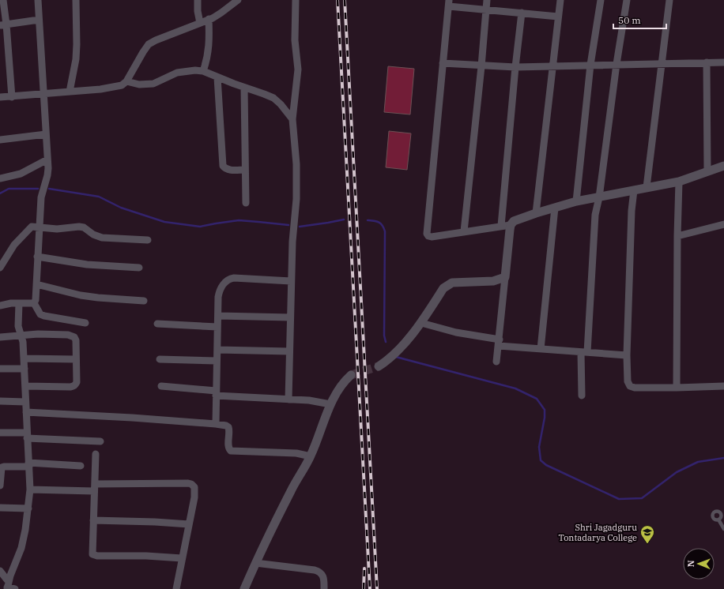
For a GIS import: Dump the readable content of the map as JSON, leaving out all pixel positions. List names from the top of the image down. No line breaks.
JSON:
{"places":{"school or university":["Shri Jagadguru Tontadarya College"]},"scale_bar":"50 m","north":"left"}
